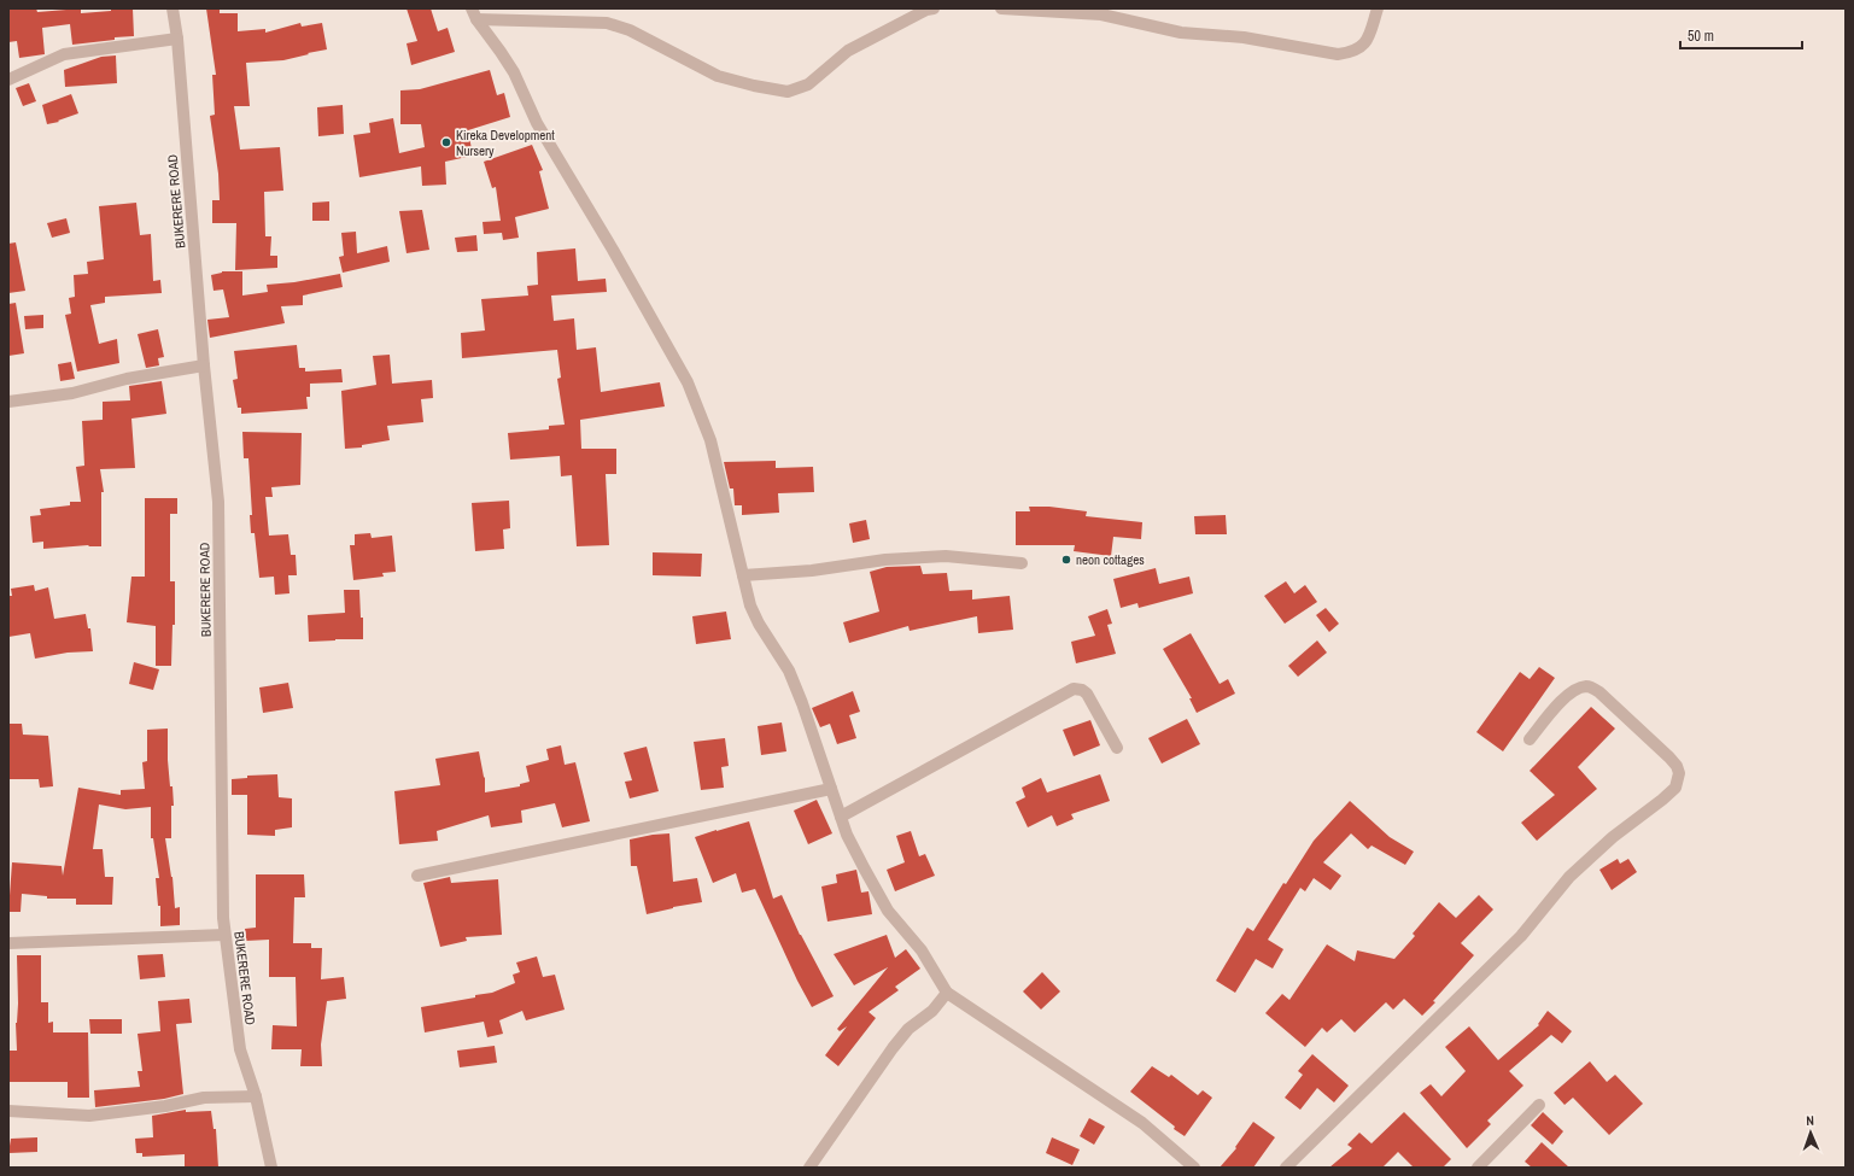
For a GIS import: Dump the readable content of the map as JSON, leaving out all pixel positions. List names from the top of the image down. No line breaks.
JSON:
{"streets":{"street":["BUKERERE ROAD"]},"places":["Kireka Development Nursery","neon cottages"],"scale_bar":"50 m","north":"top"}
